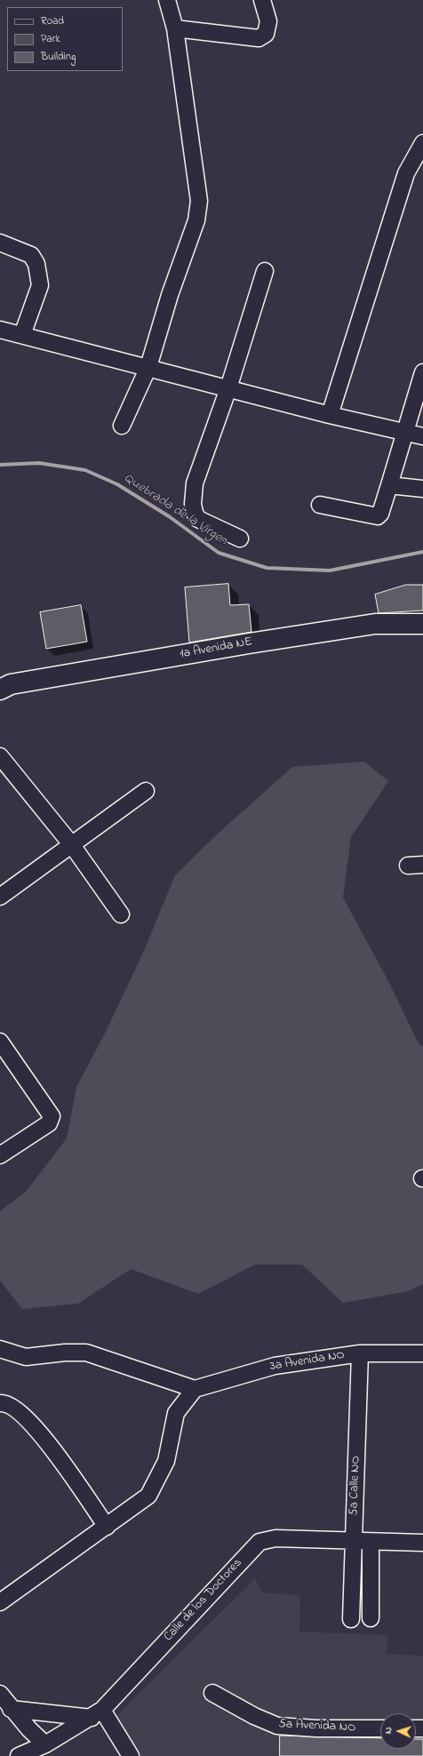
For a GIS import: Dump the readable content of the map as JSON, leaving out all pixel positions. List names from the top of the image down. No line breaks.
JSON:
{"streets":{"main road":["1a Avenida NE"],"street":["3a Avenida NO","5a Calle NO","Calle de los Doctores","5a Avenida NO"]},"crossings":[["3a Avenida NO","5a Calle NO"],["5a Calle NO","Calle de los Doctores"]],"water":["Quebrada de la Virgen"],"legend":["Road","Park","Building"],"north":"left"}
